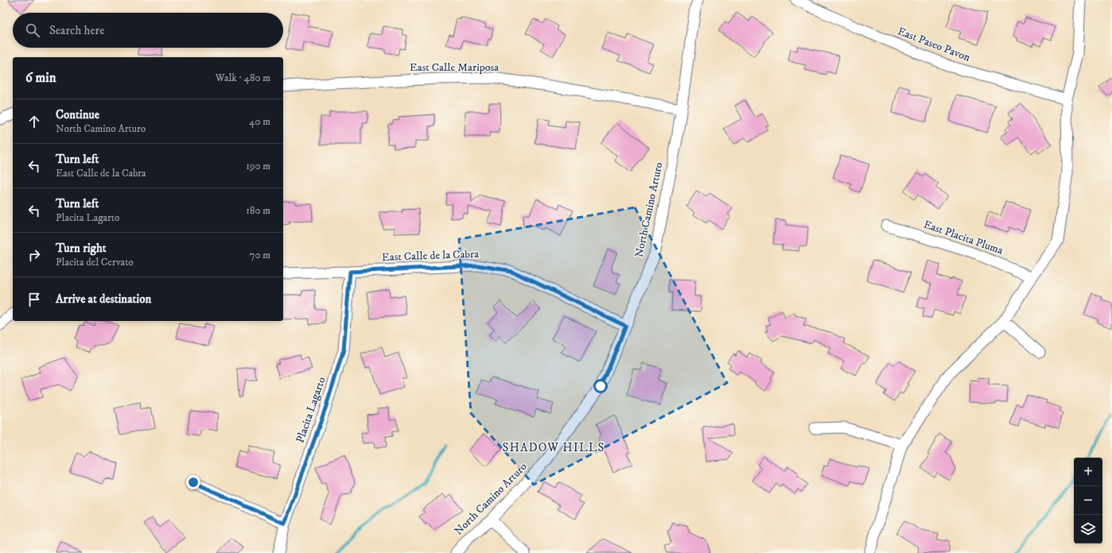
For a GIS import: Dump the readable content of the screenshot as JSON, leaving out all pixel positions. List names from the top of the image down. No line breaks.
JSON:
{"streets":{"street":["East Paseo Pavon","East Calle Mariposa","North Camino Arturo","East Placita Pluma","East Calle de la Cabra","Placita Lagarto"]},"crossings":[["East Calle Mariposa","North Camino Arturo"],["North Camino Arturo","East Calle de la Cabra"],["East Calle de la Cabra","Placita Lagarto"]],"districts":["SHADOW HILLS"],"page":{"search":"Search here","heading":["6 min","Walk · 480 m"],"list":[["Continue","North Camino Arturo","40 m"],["Turn left","East Calle de la Cabra","190 m"],["Turn left","Placita Lagarto","180 m"],["Turn right","Placita del Cervato","70 m"],"Arrive at destination"],"map_buttons":["+","−"]}}
